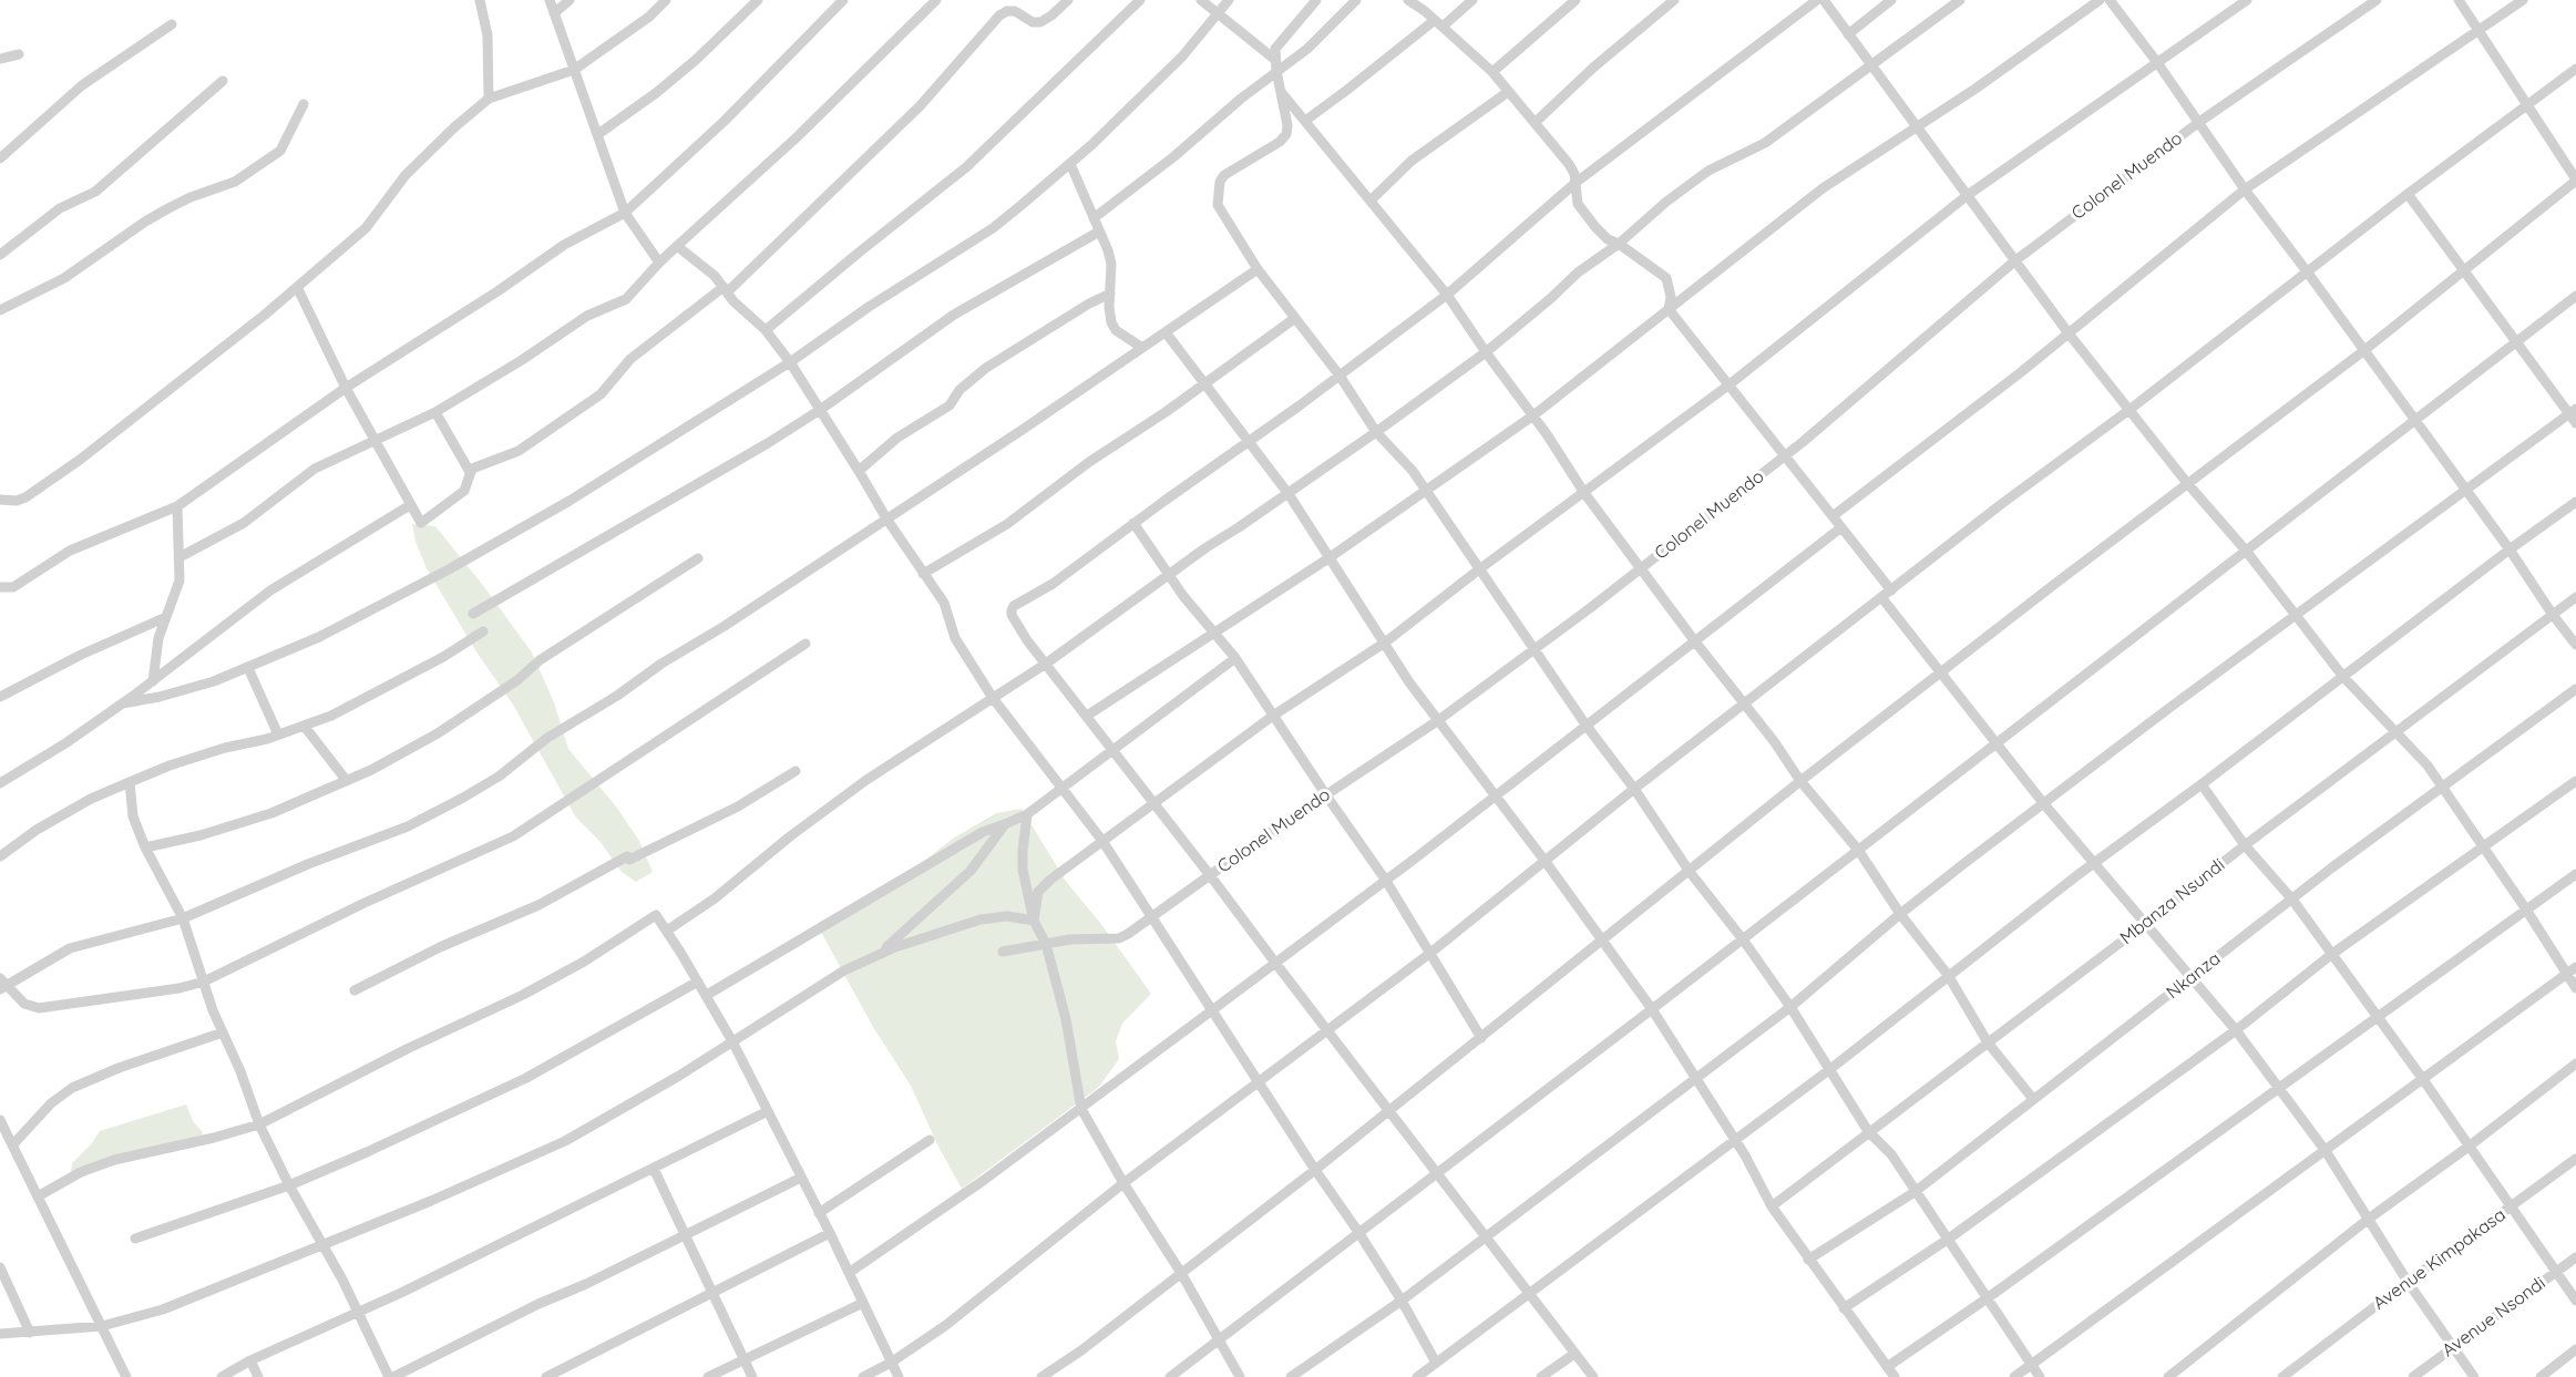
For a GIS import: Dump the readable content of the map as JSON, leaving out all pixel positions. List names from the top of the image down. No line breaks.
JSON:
{"streets":{"street":["Colonel Muendo","Mbanza Nsundi","Nkanza","Avenue Kimpakasa","Avenue Nsondi"]}}
